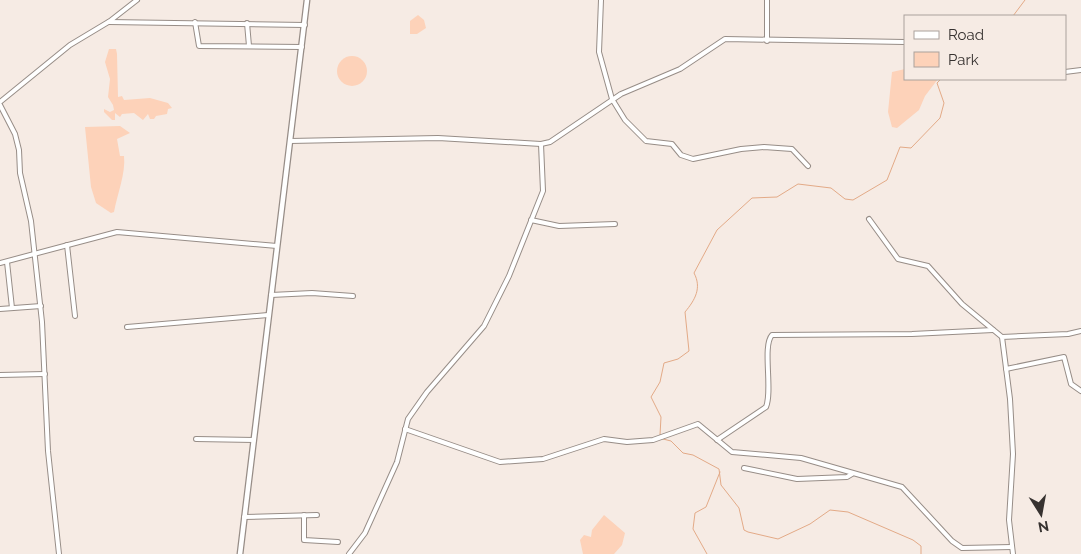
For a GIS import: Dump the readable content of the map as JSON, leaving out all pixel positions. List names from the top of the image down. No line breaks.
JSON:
{"legend":["Road","Park"],"north":"bottom"}
